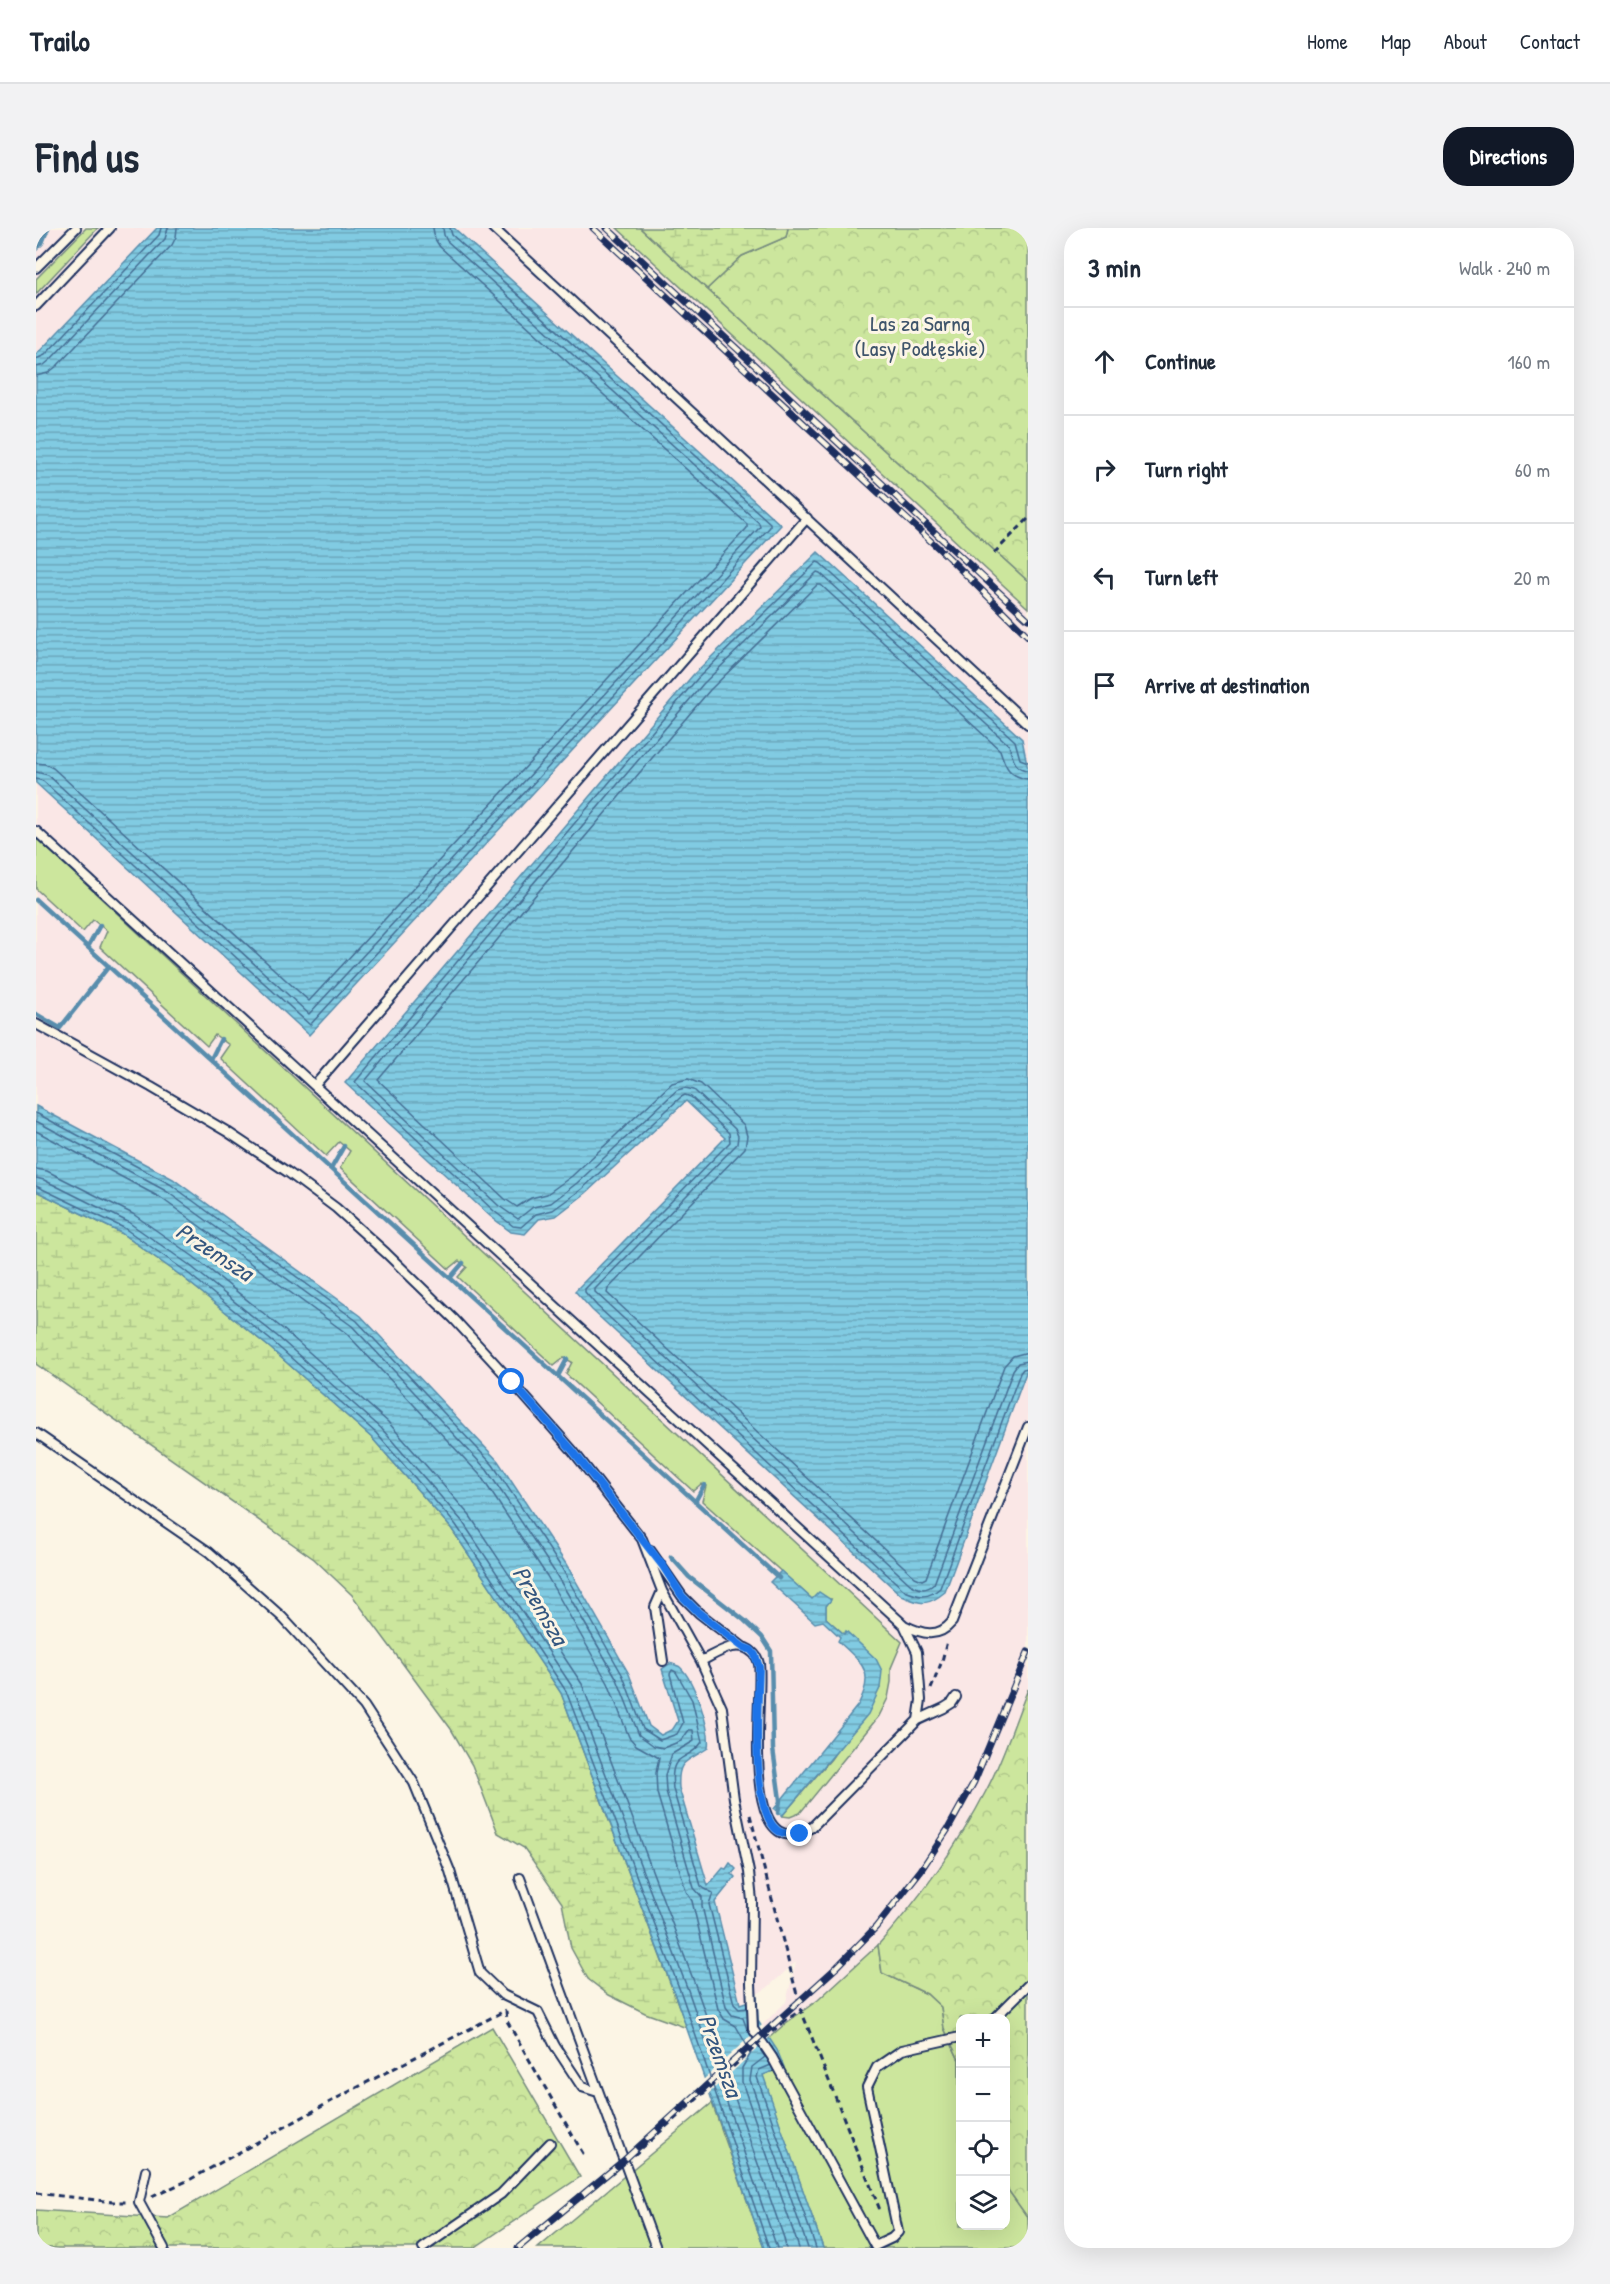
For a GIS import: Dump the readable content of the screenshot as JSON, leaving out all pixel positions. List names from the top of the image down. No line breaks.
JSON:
{"water":["Przemsza"],"parks":["Las za Sarną (Lasy Podłęskie)"],"page":{"header":"Trailo","nav":["Home","Map","About","Contact"],"buttons":"Directions","title":"Find us","heading":["3 min","Walk · 240 m"],"list":[["Continue","160 m"],["Turn right","60 m"],["Turn left","20 m"],"Arrive at destination"],"map_buttons":["+","−"]}}
